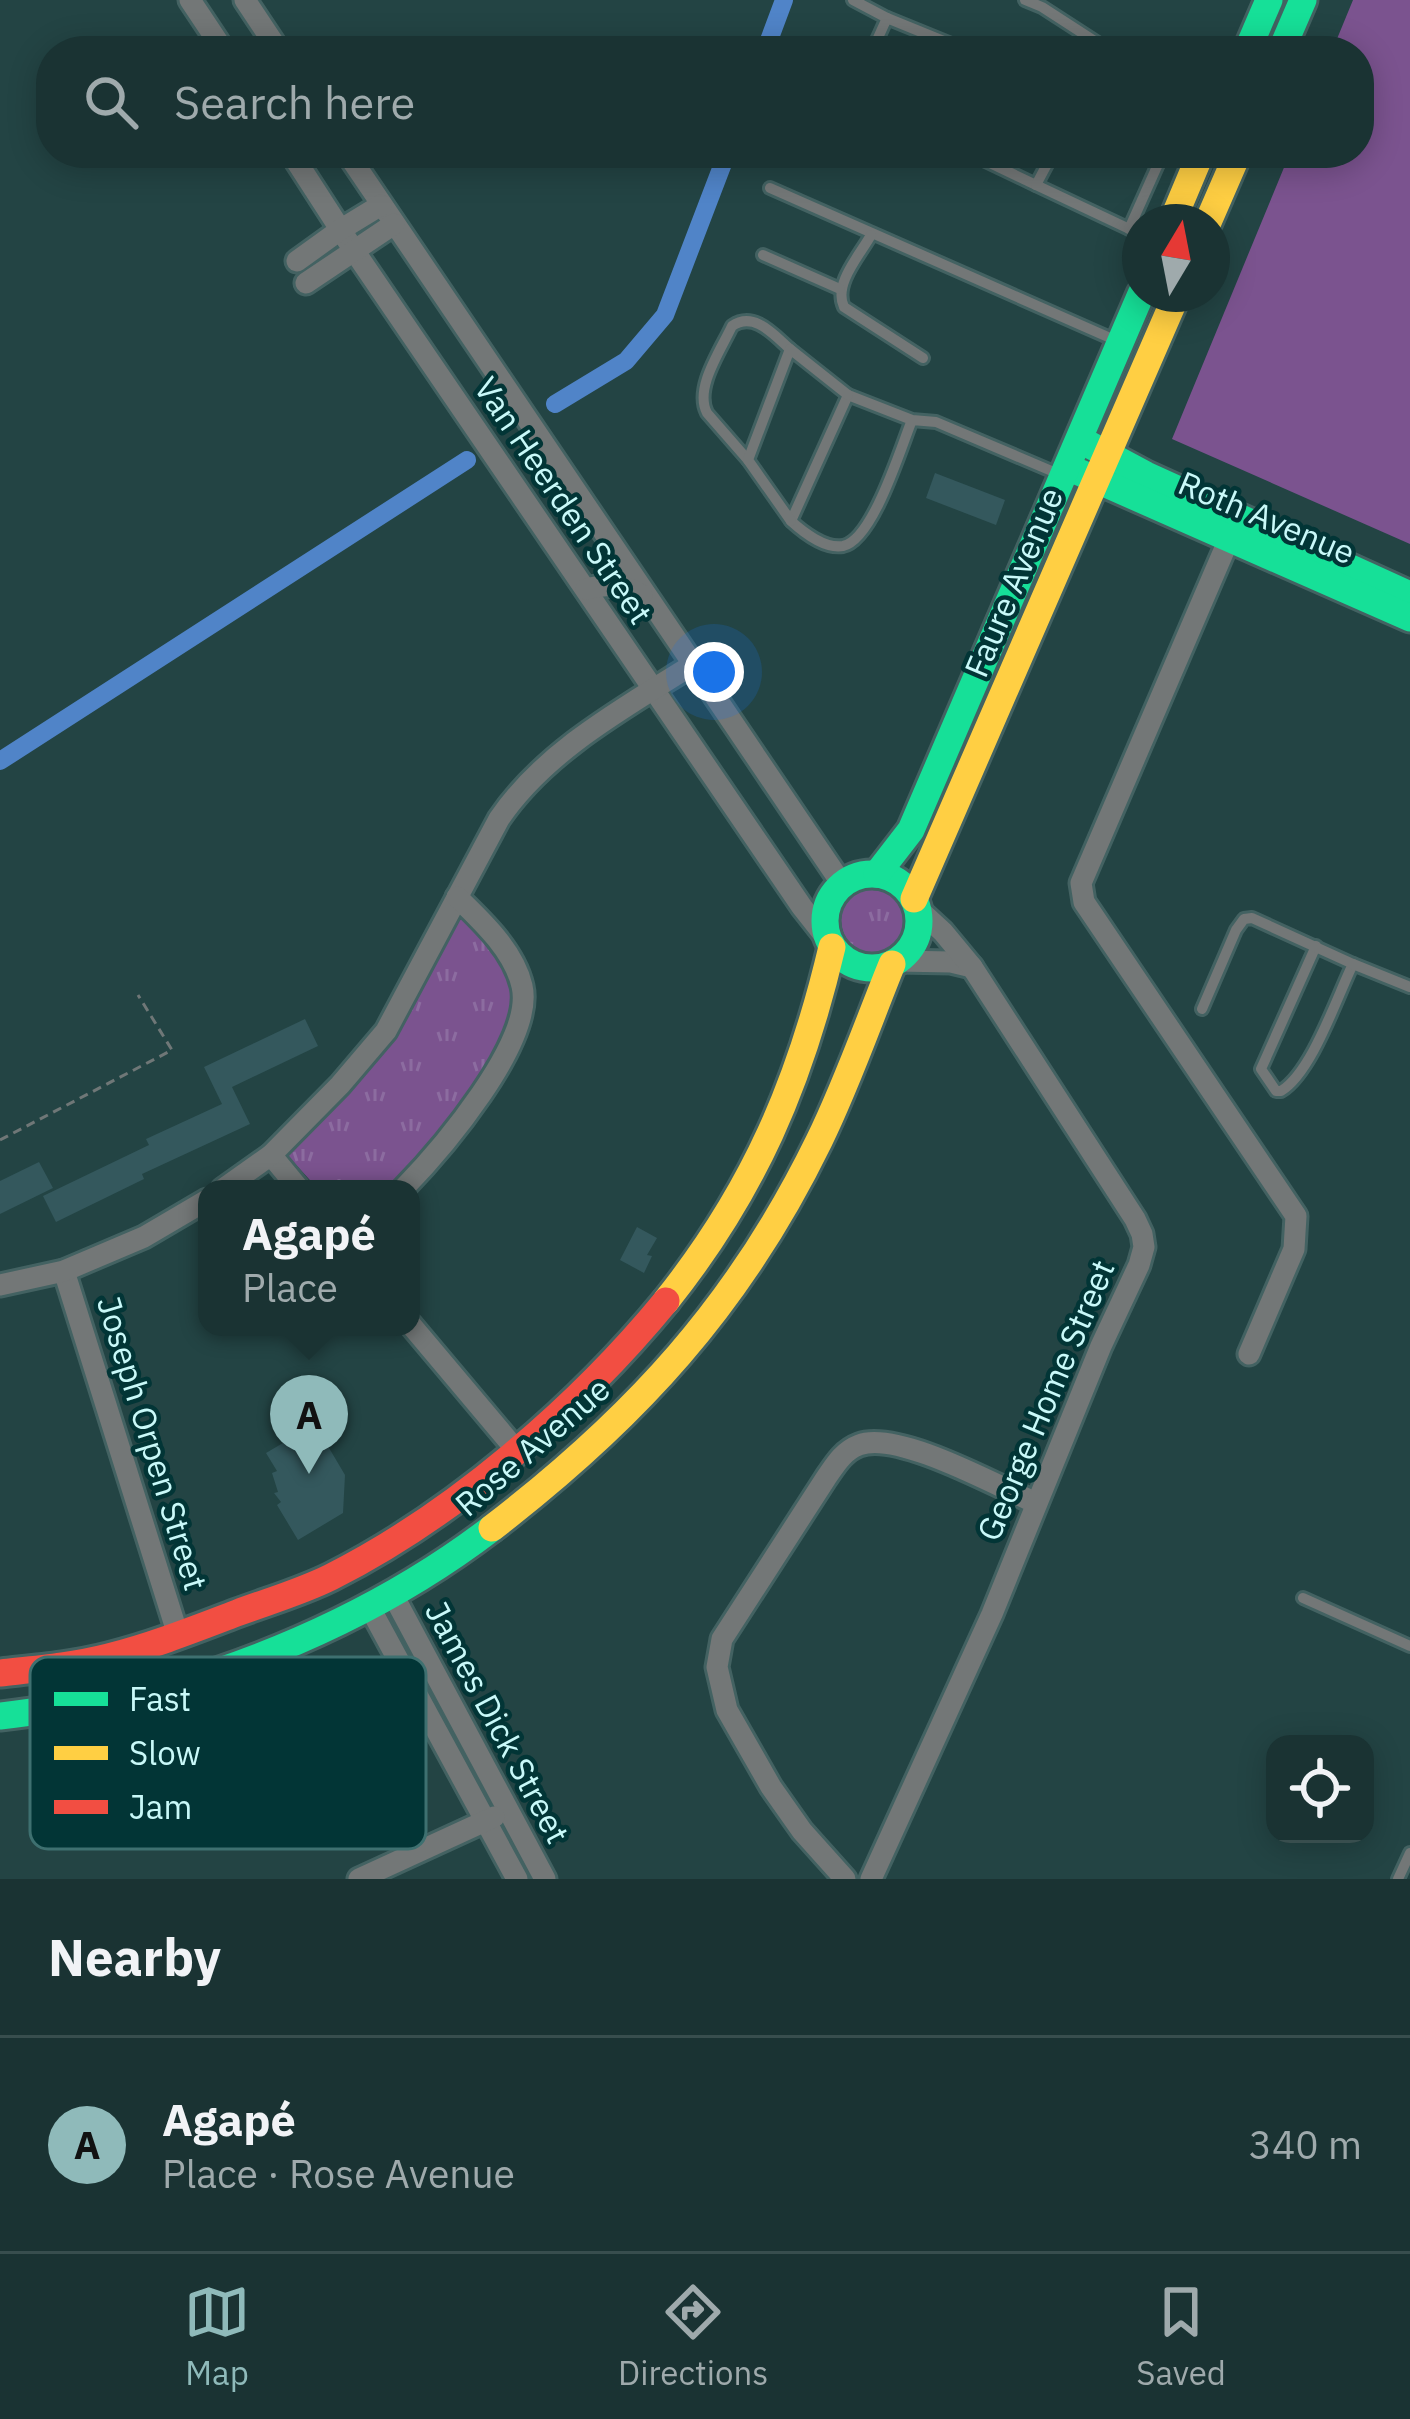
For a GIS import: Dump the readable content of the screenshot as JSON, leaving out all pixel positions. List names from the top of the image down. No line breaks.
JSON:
{"streets":{"street":["Van Heerden Street","Roth Avenue","Faure Avenue","George Home Street","Joseph Orpen Street","Rose Avenue","James Dick Street"]},"crossings":[["Van Heerden Street","Faure Avenue"],["Van Heerden Street","George Home Street"],["Van Heerden Street","Rose Avenue"],["Roth Avenue","Faure Avenue"],["Faure Avenue","George Home Street"],["Faure Avenue","Rose Avenue"],["George Home Street","Rose Avenue"],["Joseph Orpen Street","Rose Avenue"],["Rose Avenue","James Dick Street"]],"legend":["Fast","Slow","Jam"],"north":"top","page":{"search":"Search here","popup":["Agapé","Place"],"pins":"A","heading":"Nearby","list":[{"mark":"A","name":"Agapé","note":"Place · Rose Avenue","value":"340 m"}],"nav":["Map","Directions","Saved"]}}
